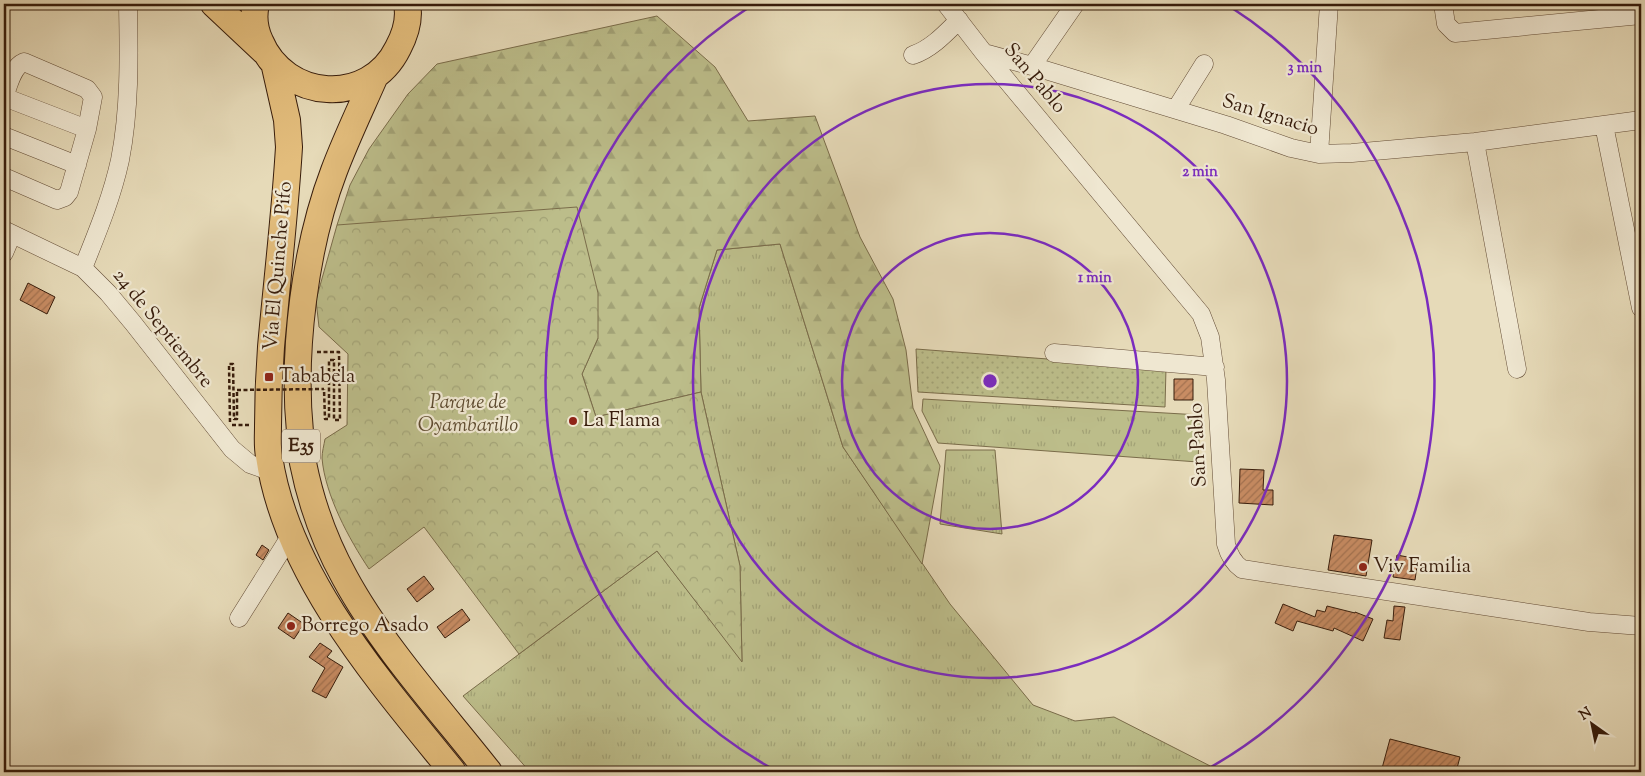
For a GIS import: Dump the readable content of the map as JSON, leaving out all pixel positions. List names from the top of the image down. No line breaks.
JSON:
{"streets":{"highway":["Via El Quinche Pifo","E35"],"street":["San Pablo","San Ignacio","24 de Septiembre"]},"crossings":[["San Pablo","San Ignacio"],["Via El Quinche Pifo","24 de Septiembre"],["Via El Quinche Pifo","E35"]],"parks":["Parque de Oyambarillo"],"places":{"transit":["Tababela"],"other":["La Flama","Viv Familia","Borrego Asado"]},"north":"top left","rings":["3 min","2 min","1 min"]}
